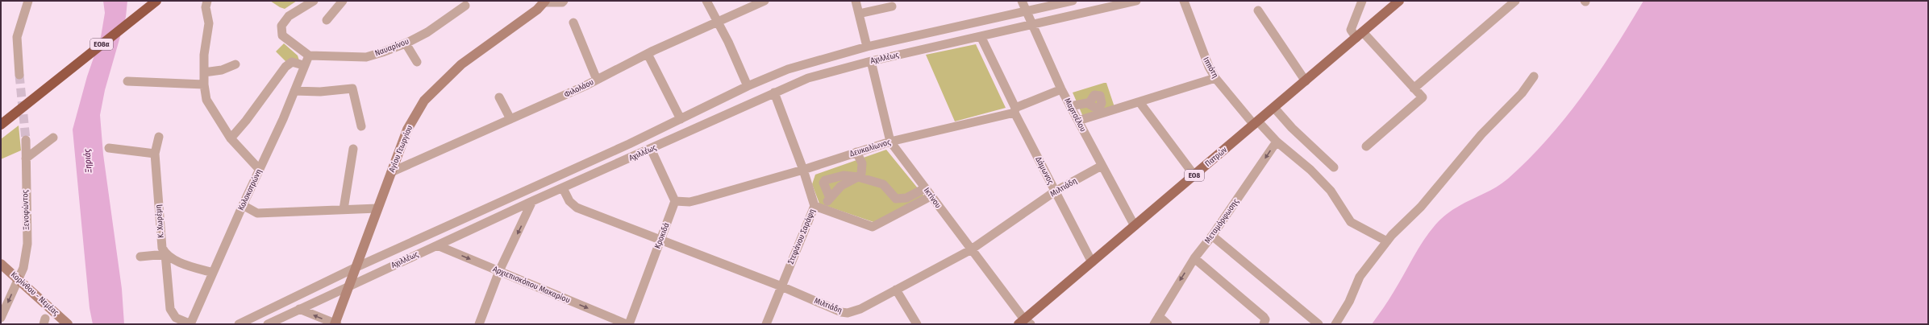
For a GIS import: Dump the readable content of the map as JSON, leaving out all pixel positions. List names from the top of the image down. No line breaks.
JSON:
{"streets":{"highway":["ΕΟ8α"],"main road":["Πατρών","ΕΟ8"],"street":["Ναυαρίνου","Αχιλλέως","Ιππότη","Φιλολάου","Μαρτσέλου","Δευκαλίωνος","Αγίου Γεωργίου","Δάμωνος","Μιλτιάδη","Κολοκοτρώνη","Ικτίνου","Ξενοφώντος","Κ. Χωρέμη","Μεταμόρφωσης","Κροκιδά","Στεφάνου Σαράφη","Αρχιεπισκόπου Μακαρίου","Κορίνθου - Νεμέας"]},"crossings":[["Ναυαρίνου","Κολοκοτρώνη"],["Αχιλλέως","Μαρτσέλου"],["Αχιλλέως","Αγίου Γεωργίου"],["Αχιλλέως","Δάμωνος"],["Αχιλλέως","Μιλτιάδη"],["Αχιλλέως","Ικτίνου"],["Αχιλλέως","Στεφάνου Σαράφη"],["Αχιλλέως","Αρχιεπισκόπου Μακαρίου"],["Ιππότη","Πατρών"],["Φιλολάου","Αγίου Γεωργίου"],["Μαρτσέλου","Δευκαλίωνος"],["Μαρτσέλου","Πατρών"],["Μαρτσέλου","Μιλτιάδη"],["Δευκαλίωνος","Δάμωνος"],["Δευκαλίωνος","Ικτίνου"],["Δευκαλίωνος","Κροκιδά"],["Δευκαλίωνος","Στεφάνου Σαράφη"],["Πατρών","Δάμωνος"],["Πατρών","Ικτίνου"],["Δάμωνος","Μιλτιάδη"],["Μιλτιάδη","Ικτίνου"],["Μιλτιάδη","Κροκιδά"],["Μιλτιάδη","Στεφάνου Σαράφη"],["Κολοκοτρώνη","Κ. Χωρέμη"],["Ξενοφώντος","Κορίνθου - Νεμέας"]],"one_way":["Μεταμόρφωσης","Αρχιεπισκόπου Μακαρίου"],"water":["Ξηριάς"]}
